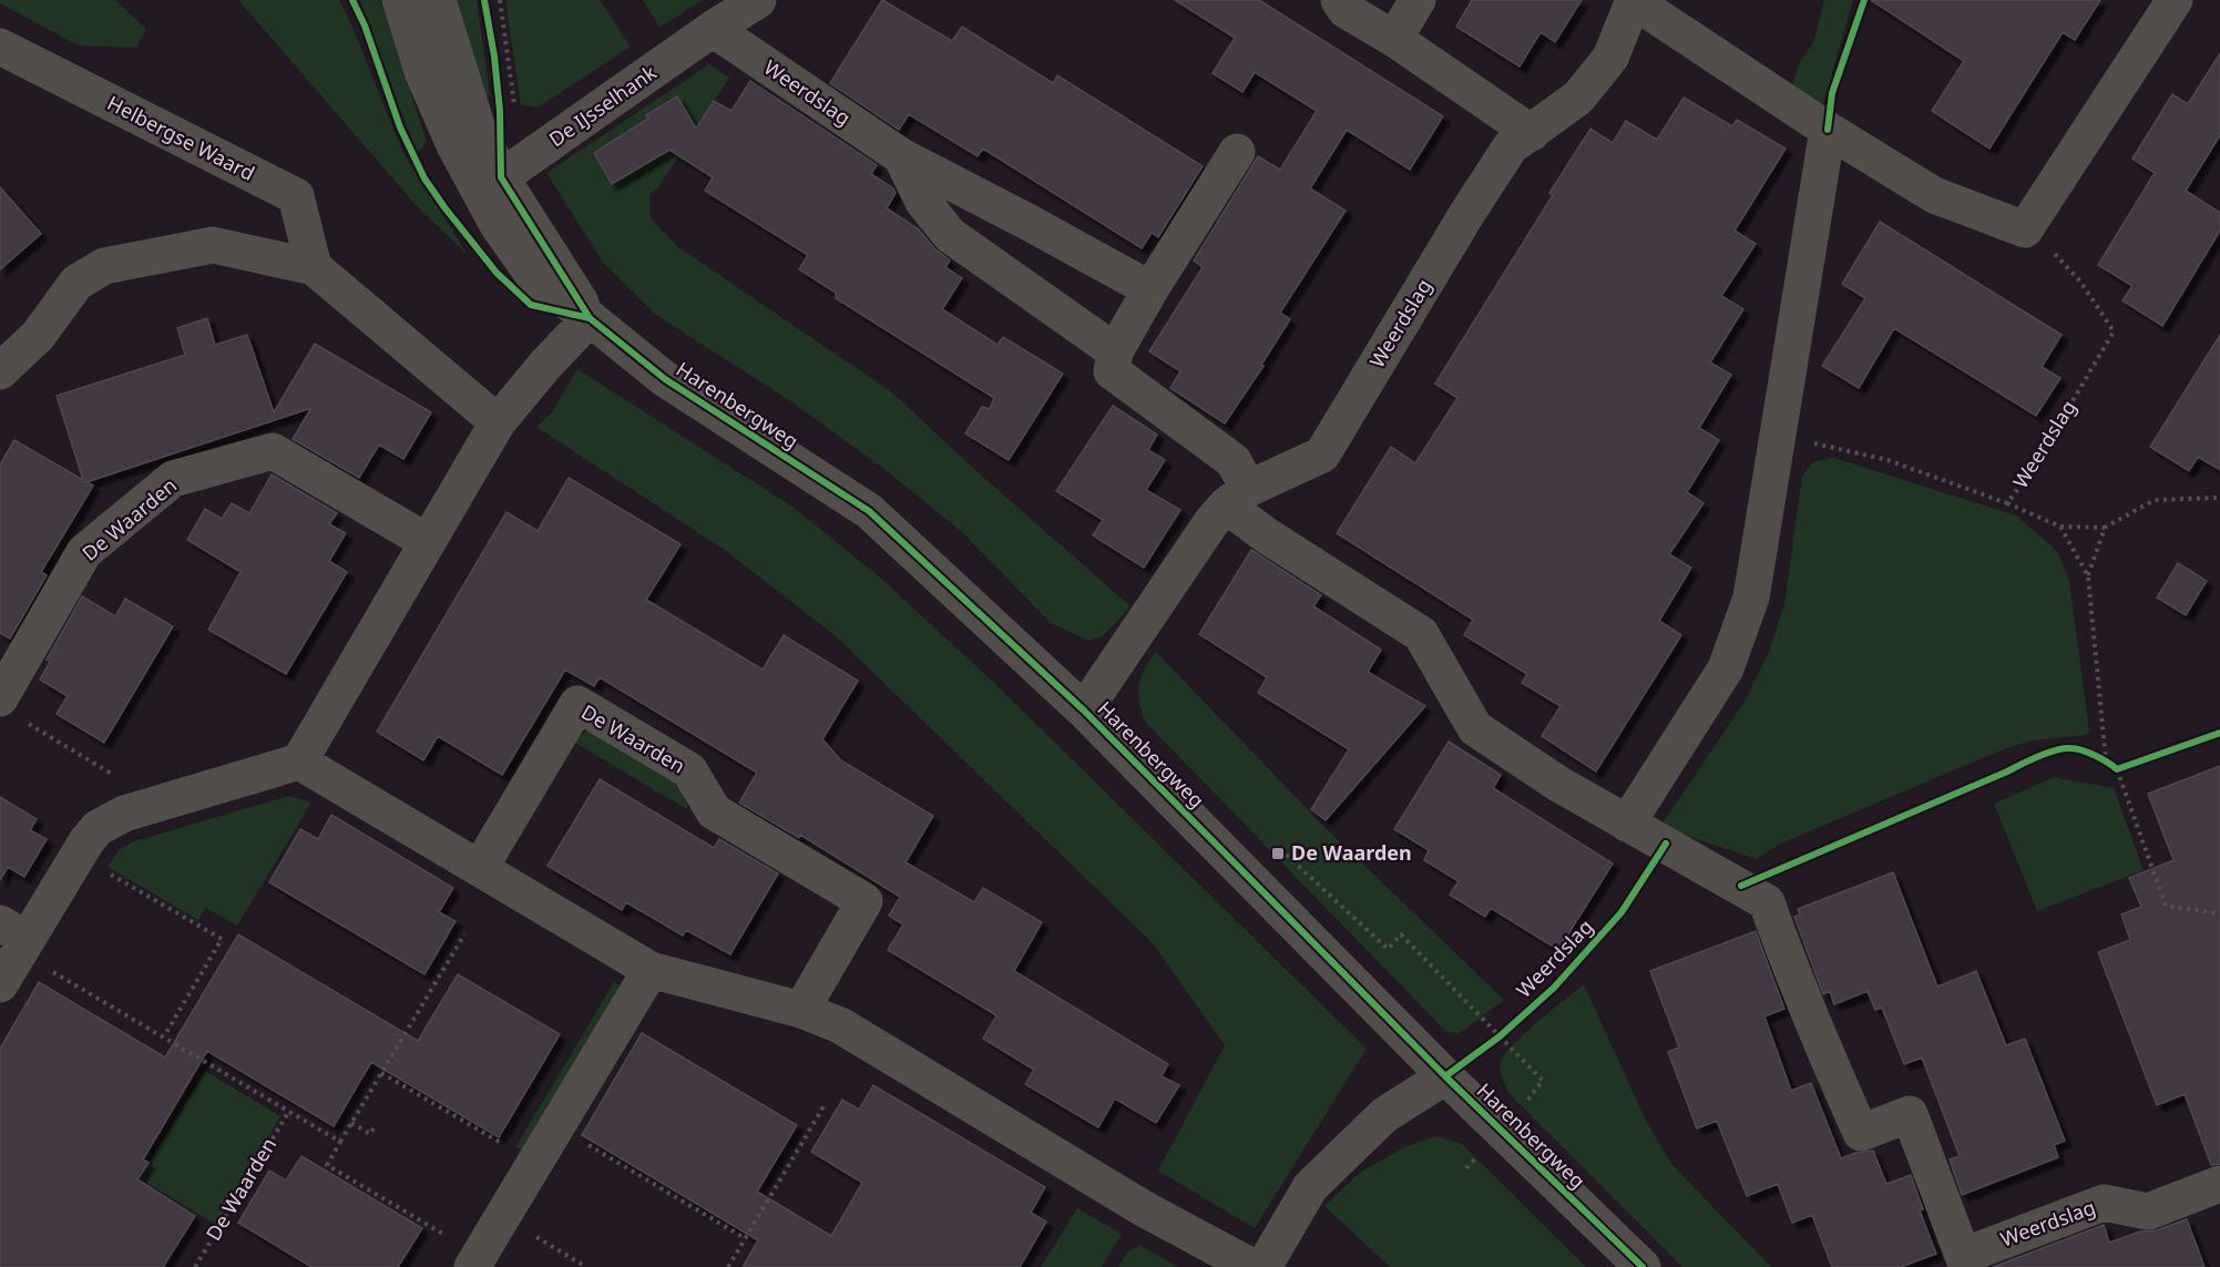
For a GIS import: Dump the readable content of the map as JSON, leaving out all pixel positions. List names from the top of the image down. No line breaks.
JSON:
{"streets":{"street":["Weerdslag","De IJsselhank","Helbergse Waard","Harenbergweg","De Waarden"]},"crossings":[["Weerdslag","De IJsselhank"],["Weerdslag","Harenbergweg"],["De IJsselhank","Harenbergweg"]],"places":{"transit":["De Waarden"]}}
